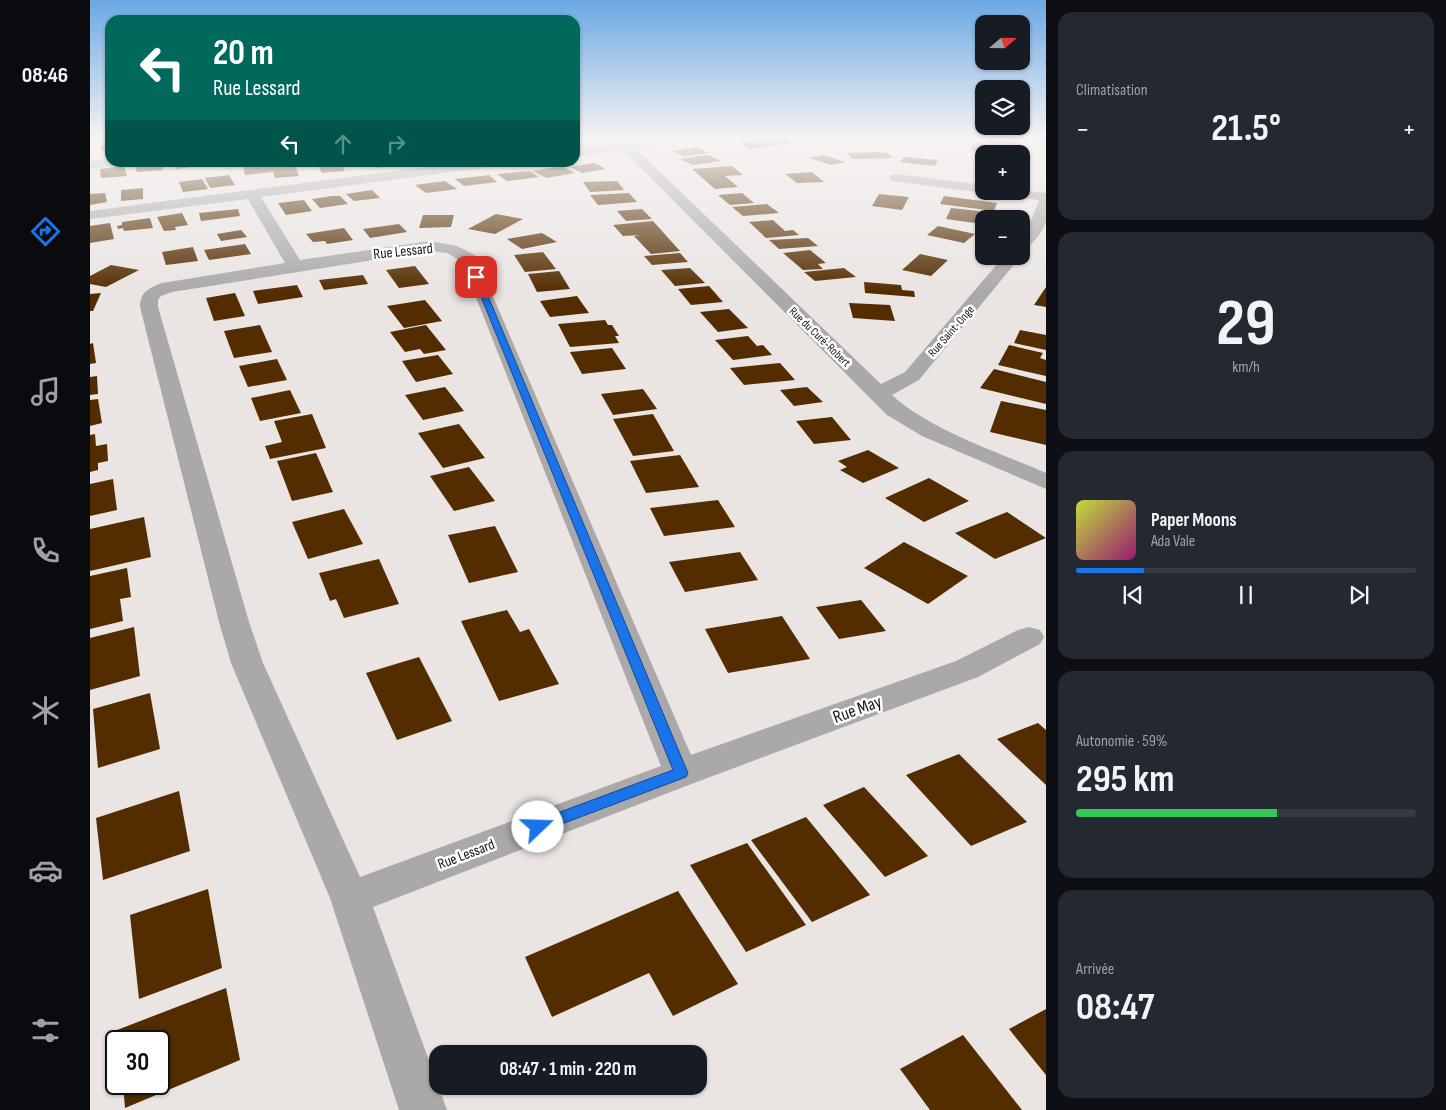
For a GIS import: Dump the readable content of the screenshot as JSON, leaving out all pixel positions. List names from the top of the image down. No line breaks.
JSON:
{"streets":{"street":["Rue Lessard","Rue Saint-Onge","Rue du Curé-Robert","Rue May"]},"crossings":[["Rue Lessard","Rue May"],["Rue Saint-Onge","Rue du Curé-Robert"]],"north":"right","page":{"tabs":"08:46","tile":["Climatisation",["29","km/h"],["Autonomie · 59%","295 km"],["Arrivée","08:47"]],"map_buttons":["+","−"],"turn":["20 m","Rue Lessard"],"heat":["−","21.5°","+"],"song":["Paper Moons","Ada Vale"],"limit":"30","trip":"08:47 · 1 min · 220 m"}}
